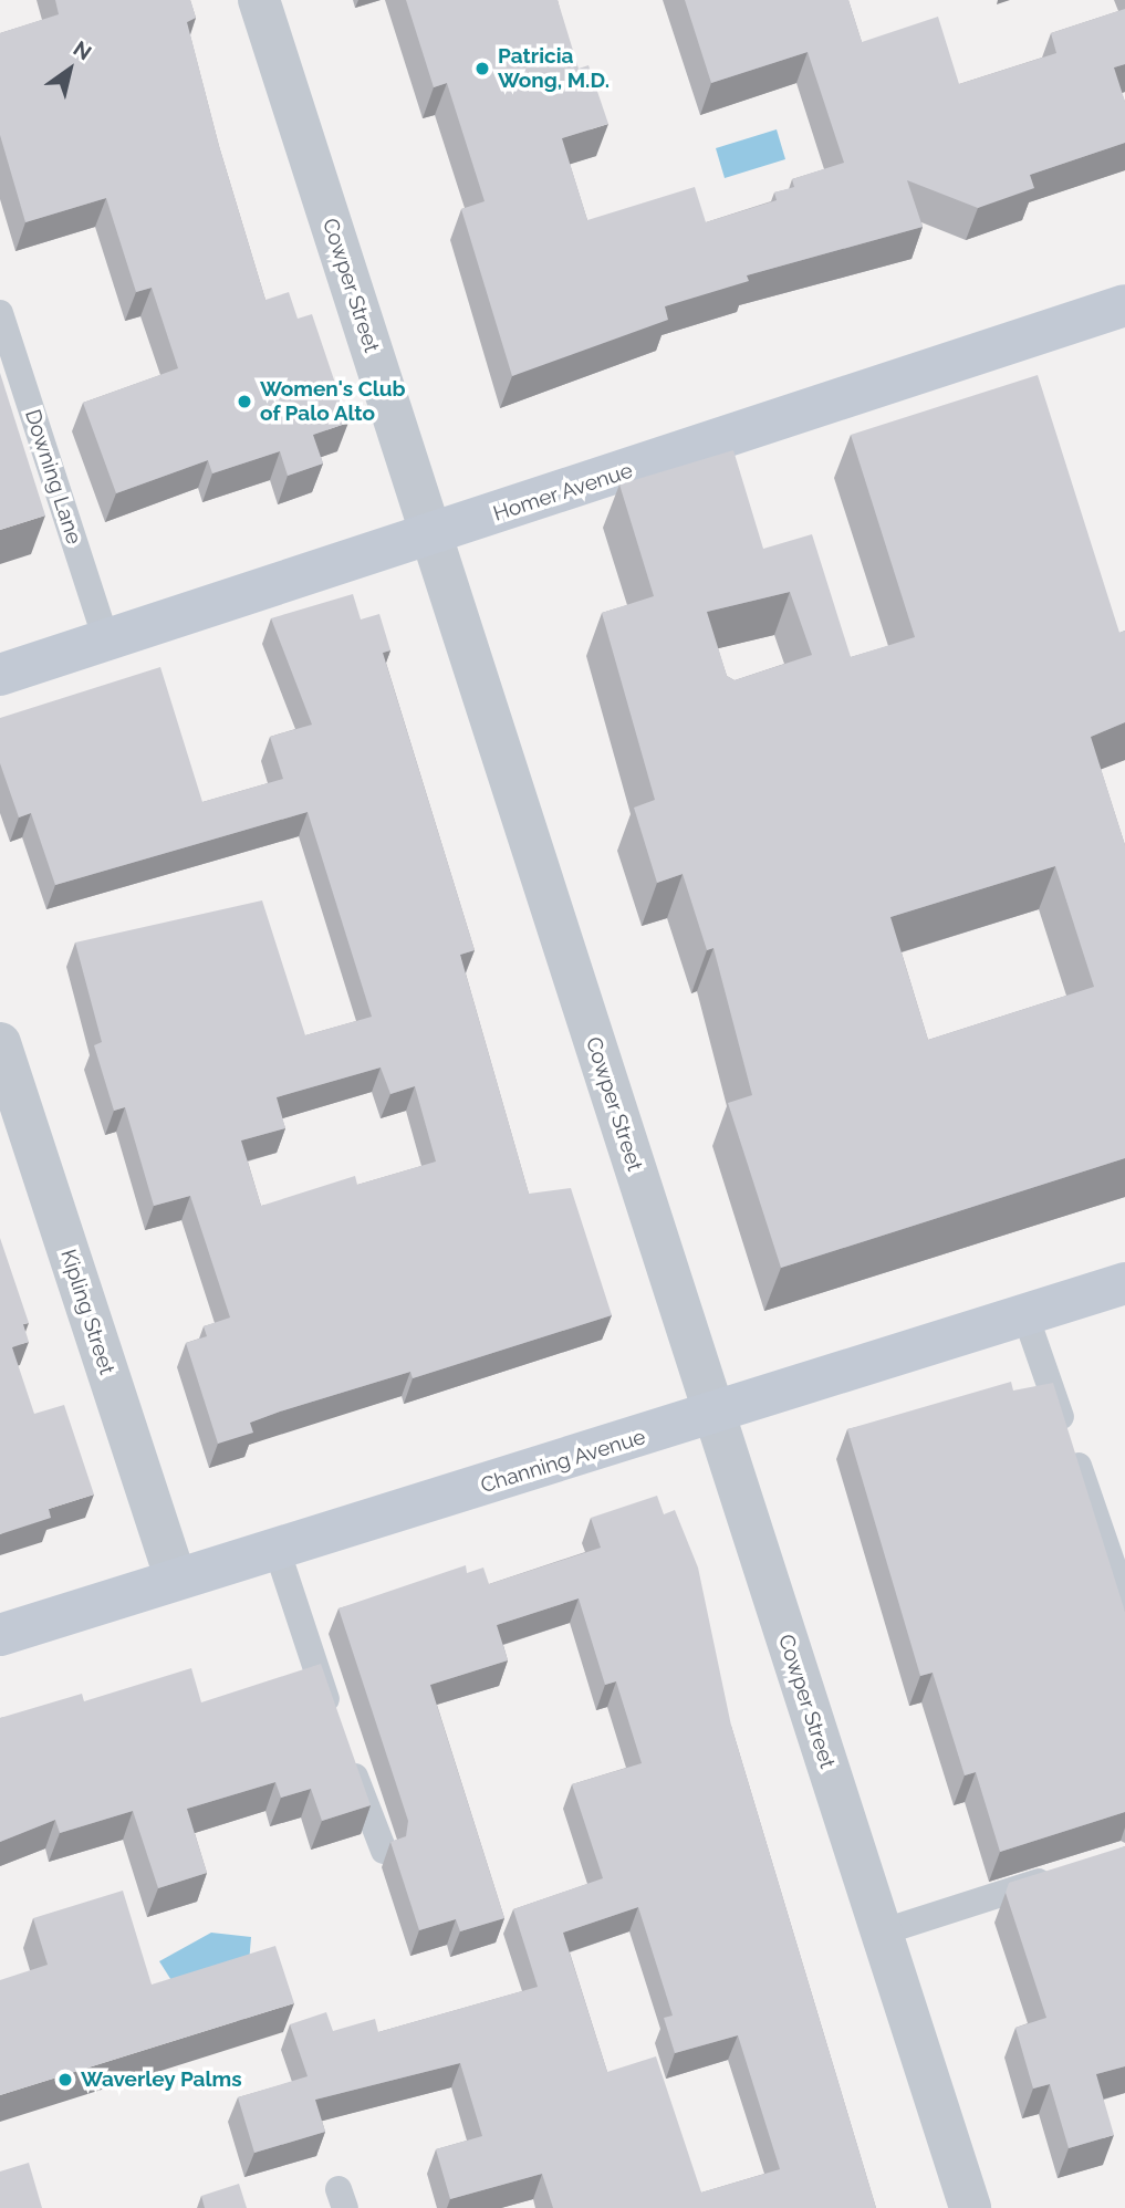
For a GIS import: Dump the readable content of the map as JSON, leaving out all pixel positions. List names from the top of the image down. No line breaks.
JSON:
{"streets":{"street":["Cowper Street","Homer Avenue","Kipling Street","Channing Avenue"],"lane":["Downing Lane"]},"crossings":[["Cowper Street","Homer Avenue"],["Cowper Street","Channing Avenue"],["Downing Lane","Homer Avenue"],["Kipling Street","Channing Avenue"]],"places":["Patricia Wong, M.D.","Women's Club of Palo Alto","Waverley Palms"],"north":"top right"}
